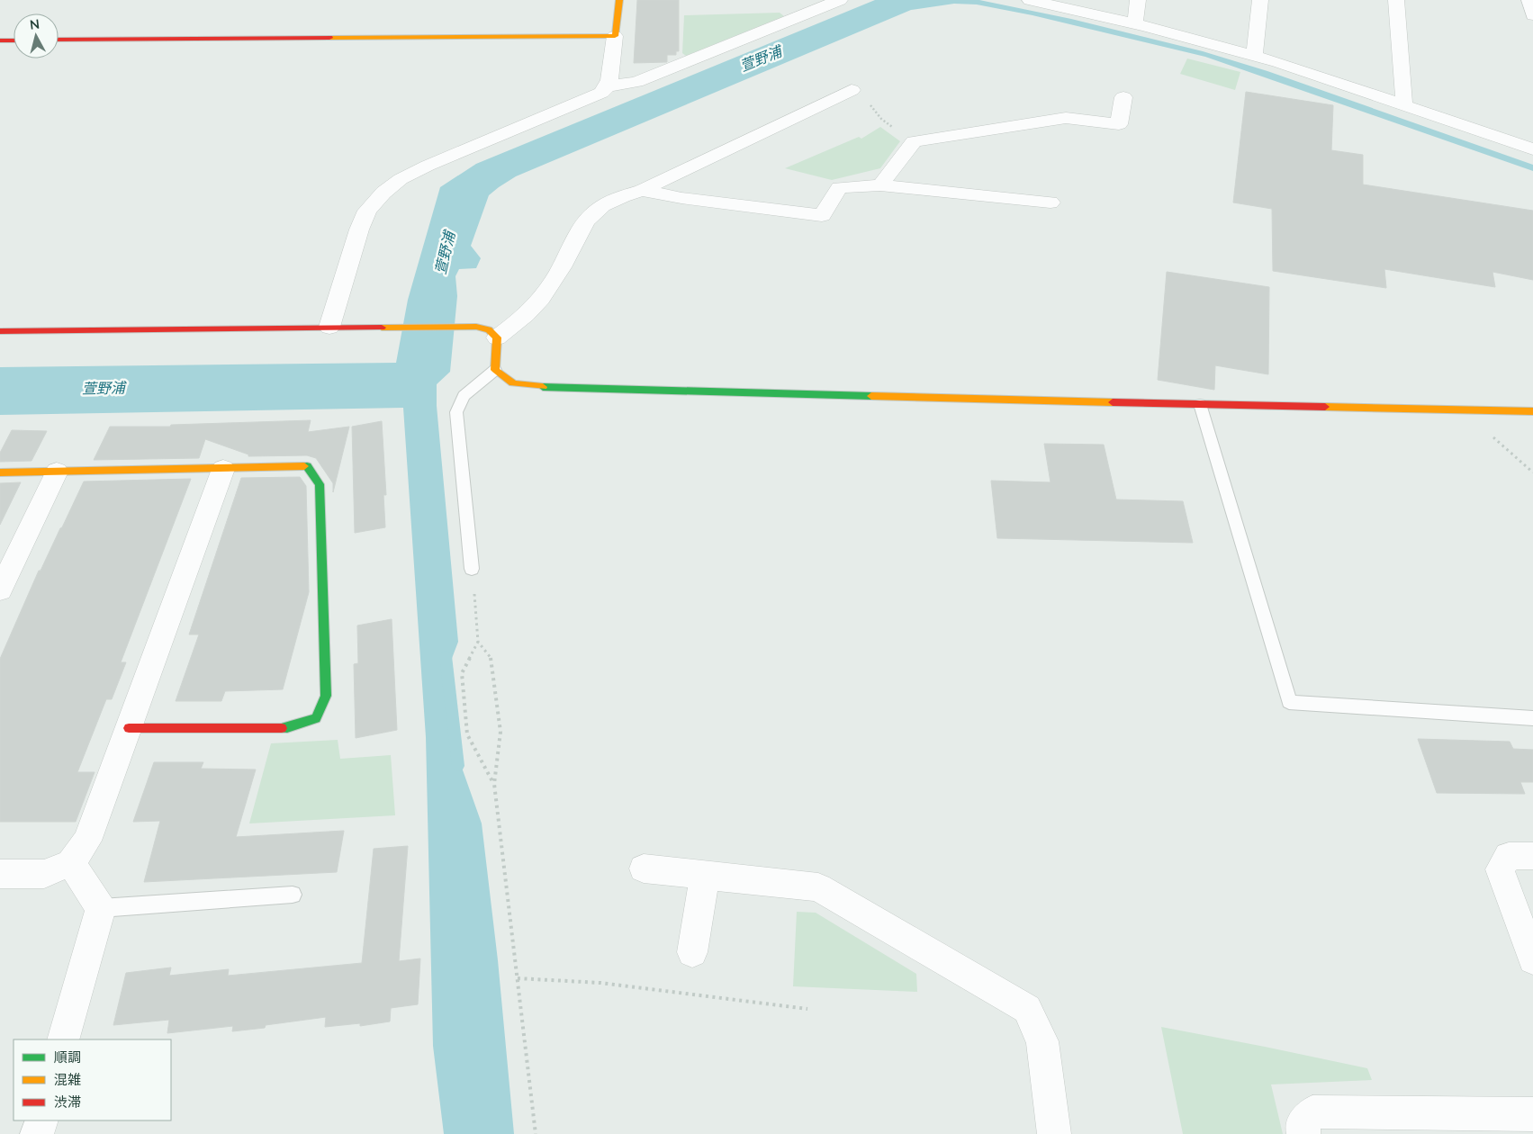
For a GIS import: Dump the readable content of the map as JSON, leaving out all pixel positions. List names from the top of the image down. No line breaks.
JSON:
{"water":["萱野浦"],"legend":["順調","混雑","渋滞"],"north":"top"}
